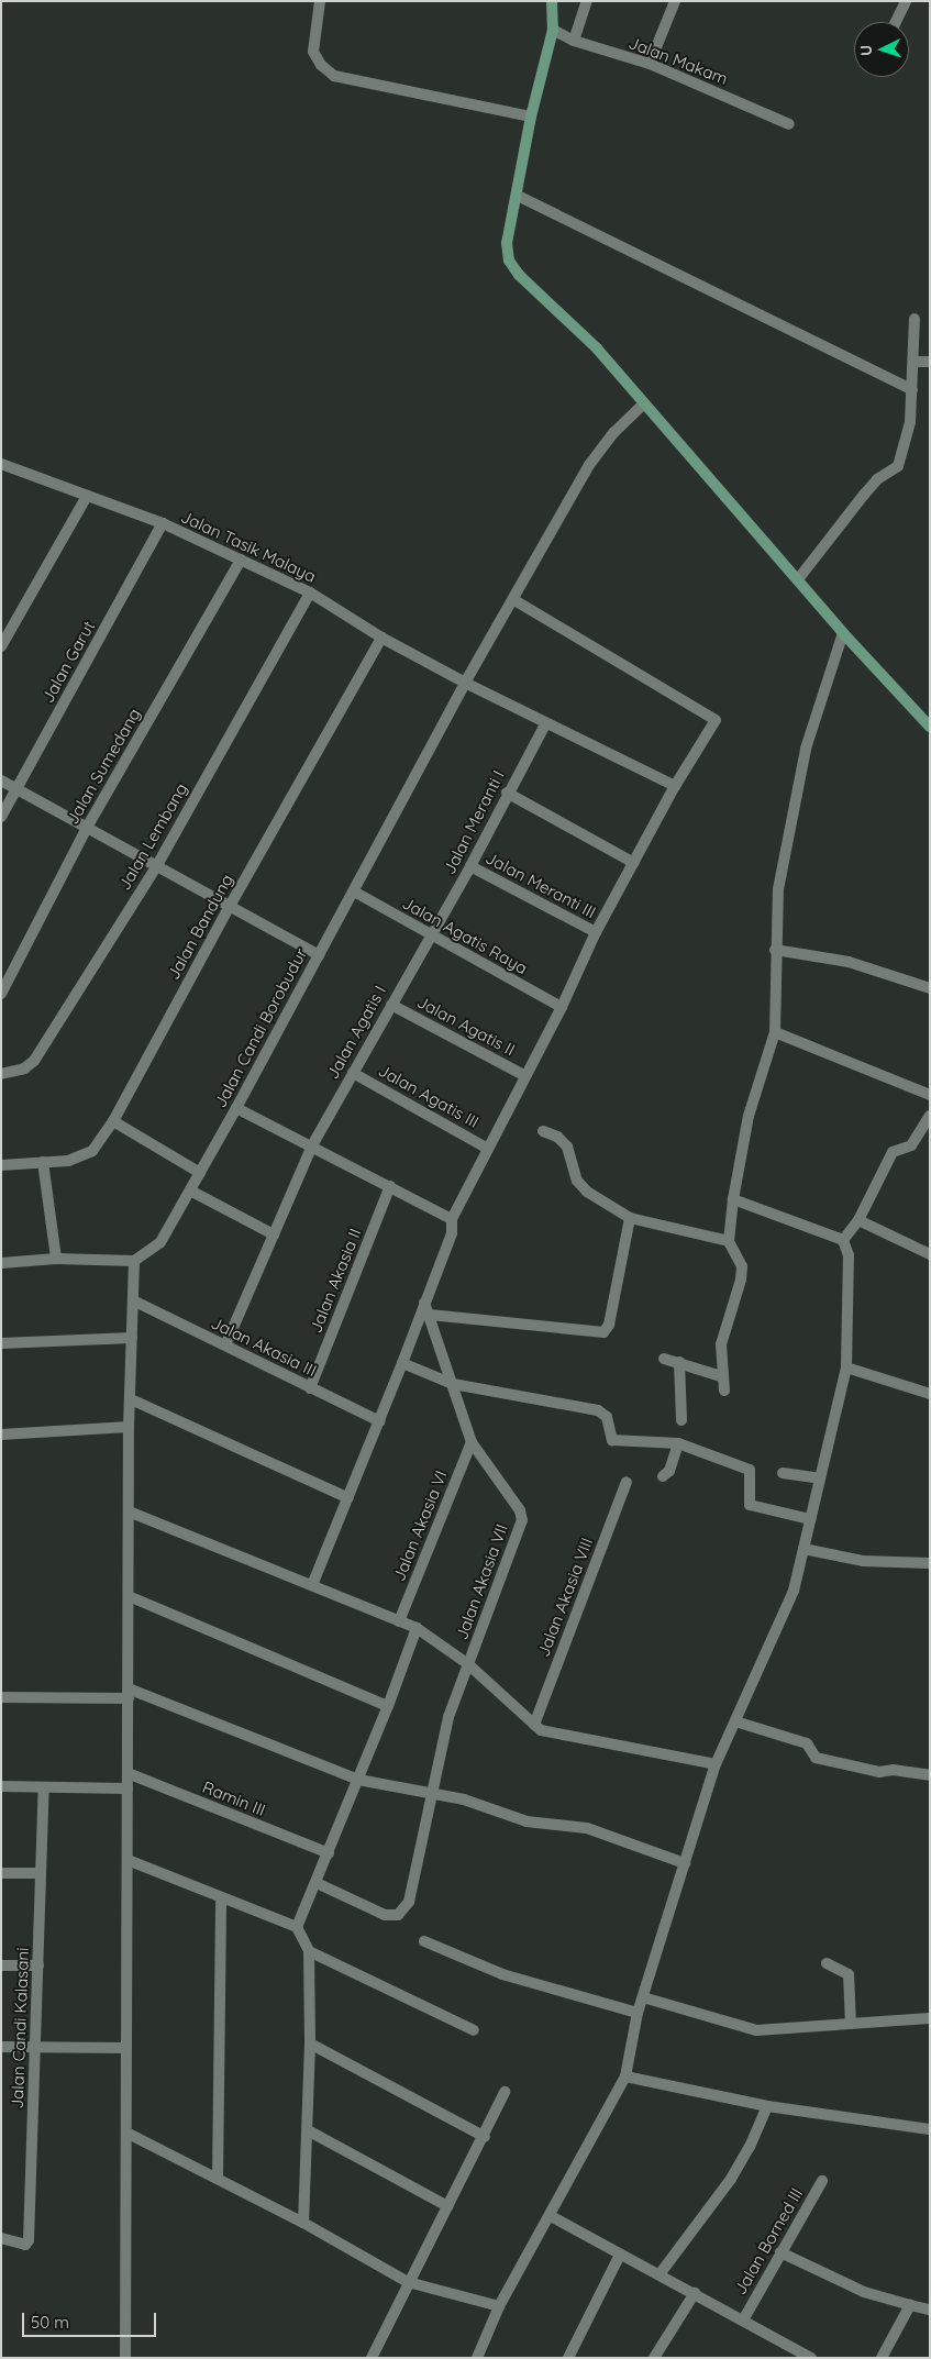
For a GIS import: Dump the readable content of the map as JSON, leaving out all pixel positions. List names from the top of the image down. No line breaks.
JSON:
{"streets":{"street":["Jalan Makam","Jalan Tasik Malaya","Jalan Garut","Jalan Sumedang","Jalan Meranti I","Jalan Lembang","Jalan Meranti III","Jalan Bandung","Jalan Agatis Raya","Jalan Agatis II","Jalan Candi Borobudur","Jalan Agatis I","Jalan Agatis III","Jalan Akasia II","Jalan Akasia III","Jalan Akasia VI","Jalan Akasia VII","Jalan Akasia VIII","Ramin III","Jalan Candi Kalasani","Jalan Borned lll"]},"crossings":[["Jalan Tasik Malaya","Jalan Garut"],["Jalan Tasik Malaya","Jalan Sumedang"],["Jalan Tasik Malaya","Jalan Meranti I"],["Jalan Tasik Malaya","Jalan Lembang"],["Jalan Tasik Malaya","Jalan Bandung"],["Jalan Tasik Malaya","Jalan Candi Borobudur"],["Jalan Meranti I","Jalan Meranti III"],["Jalan Meranti I","Jalan Agatis Raya"],["Jalan Meranti I","Jalan Agatis I"],["Jalan Agatis Raya","Jalan Candi Borobudur"],["Jalan Agatis Raya","Jalan Agatis I"],["Jalan Agatis II","Jalan Agatis I"],["Jalan Agatis I","Jalan Agatis III"],["Jalan Agatis I","Jalan Akasia III"],["Jalan Akasia II","Jalan Akasia III"],["Jalan Akasia VI","Jalan Akasia VII"]],"scale_bar":"50 m","north":"left"}
